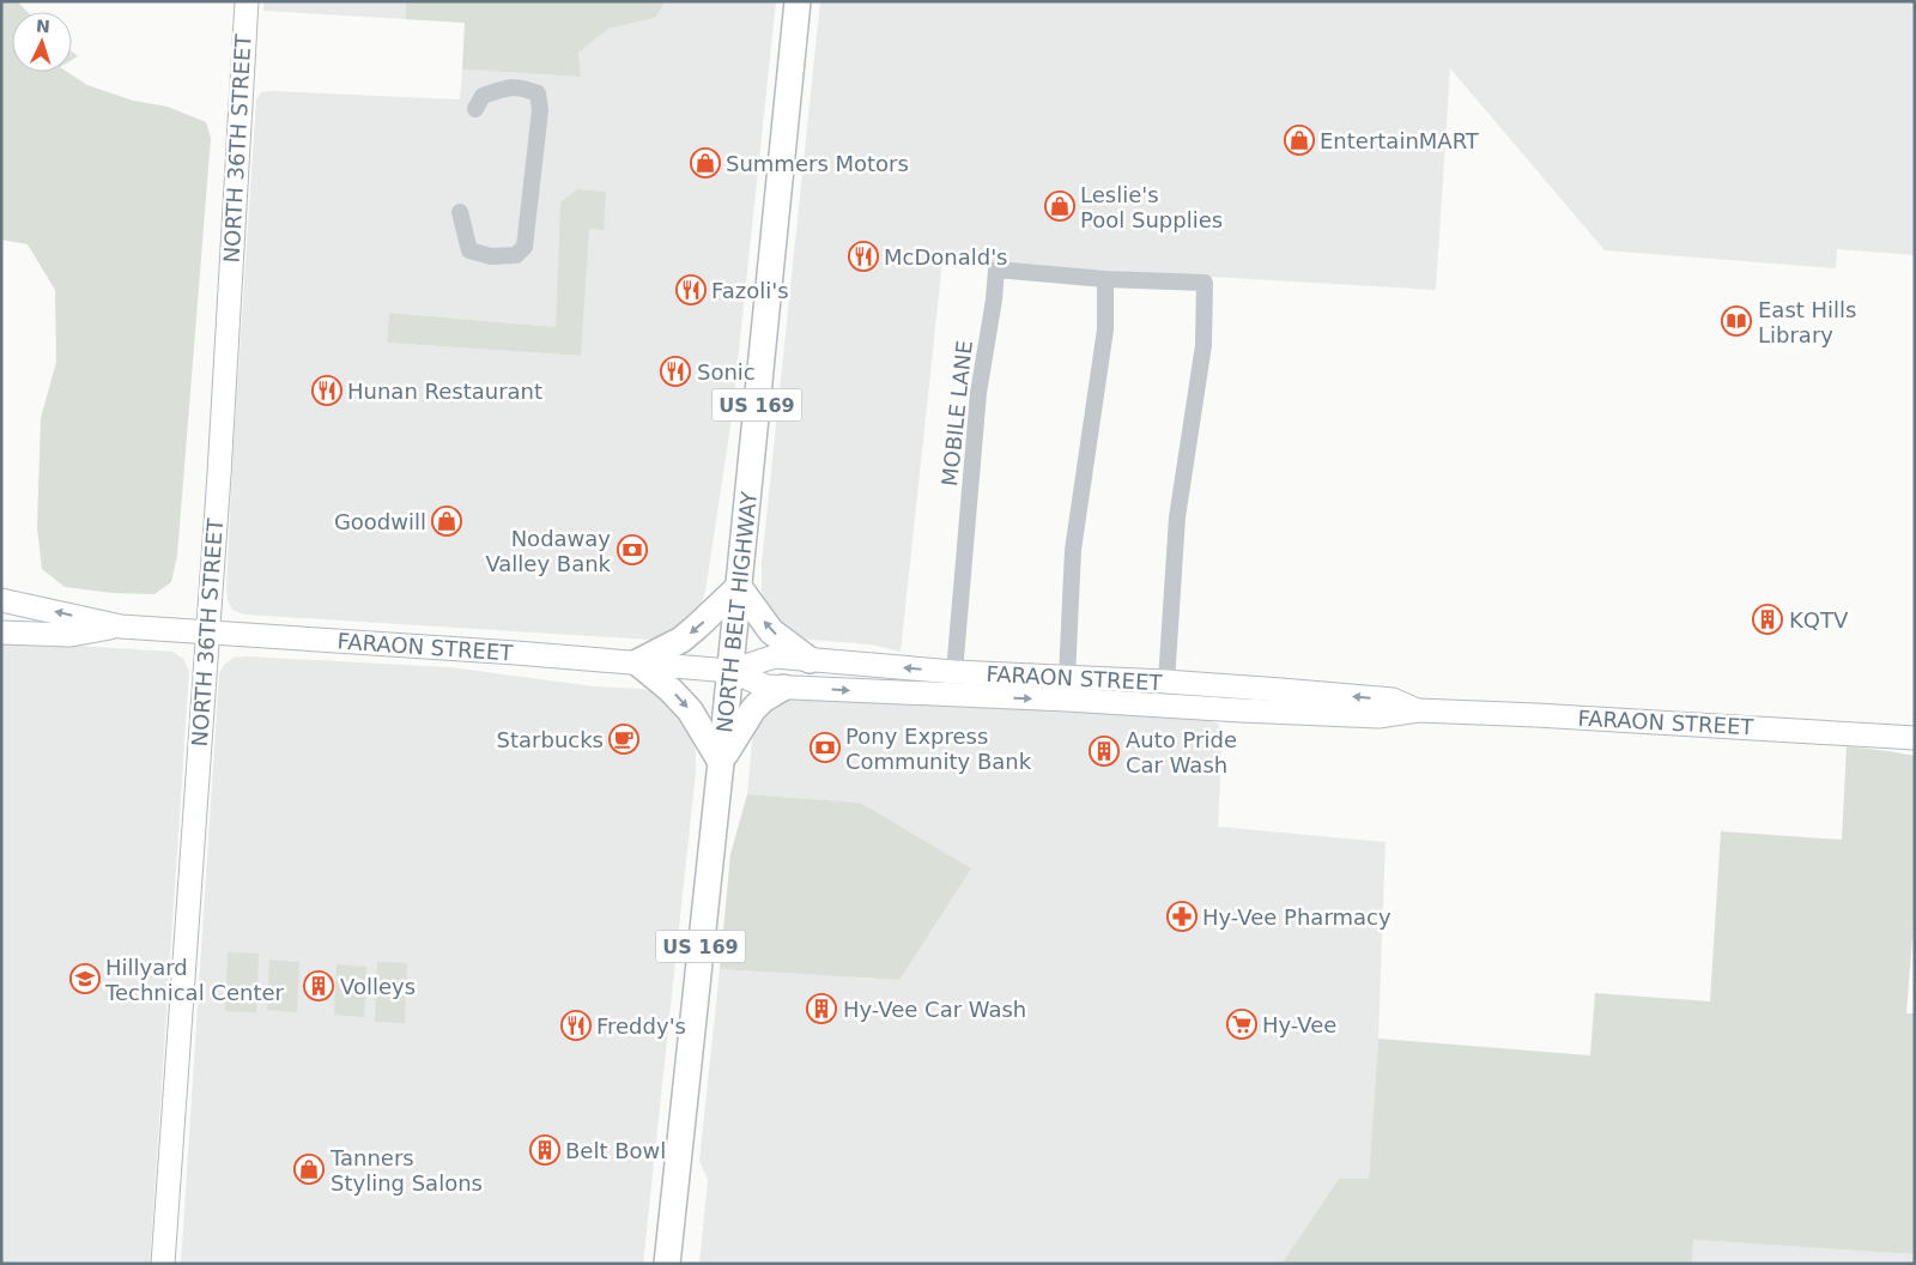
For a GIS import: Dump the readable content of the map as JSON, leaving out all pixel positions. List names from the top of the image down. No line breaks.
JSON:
{"streets":{"main road":["NORTH 36TH STREET","US 169","NORTH BELT HIGHWAY","FARAON STREET"],"street":["MOBILE LANE"]},"crossings":[["NORTH 36TH STREET","FARAON STREET"],["MOBILE LANE","FARAON STREET"],["NORTH BELT HIGHWAY","FARAON STREET"]],"places":{"shop":["EntertainMART","Summers Motors","Leslie's Pool Supplies","Goodwill","Tanners Styling Salons"],"restaurant":["McDonald's","Fazoli's","Sonic","Hunan Restaurant","Freddy's"],"library":["East Hills Library"],"bank":["Nodaway Valley Bank","Pony Express Community Bank"],"building":["KQTV","Auto Pride Car Wash","Volleys","Hy-Vee Car Wash","Belt Bowl"],"cafe":["Starbucks"],"pharmacy":["Hy-Vee Pharmacy"],"school or university":["Hillyard Technical Center"],"supermarket":["Hy-Vee"]},"north":"top"}
